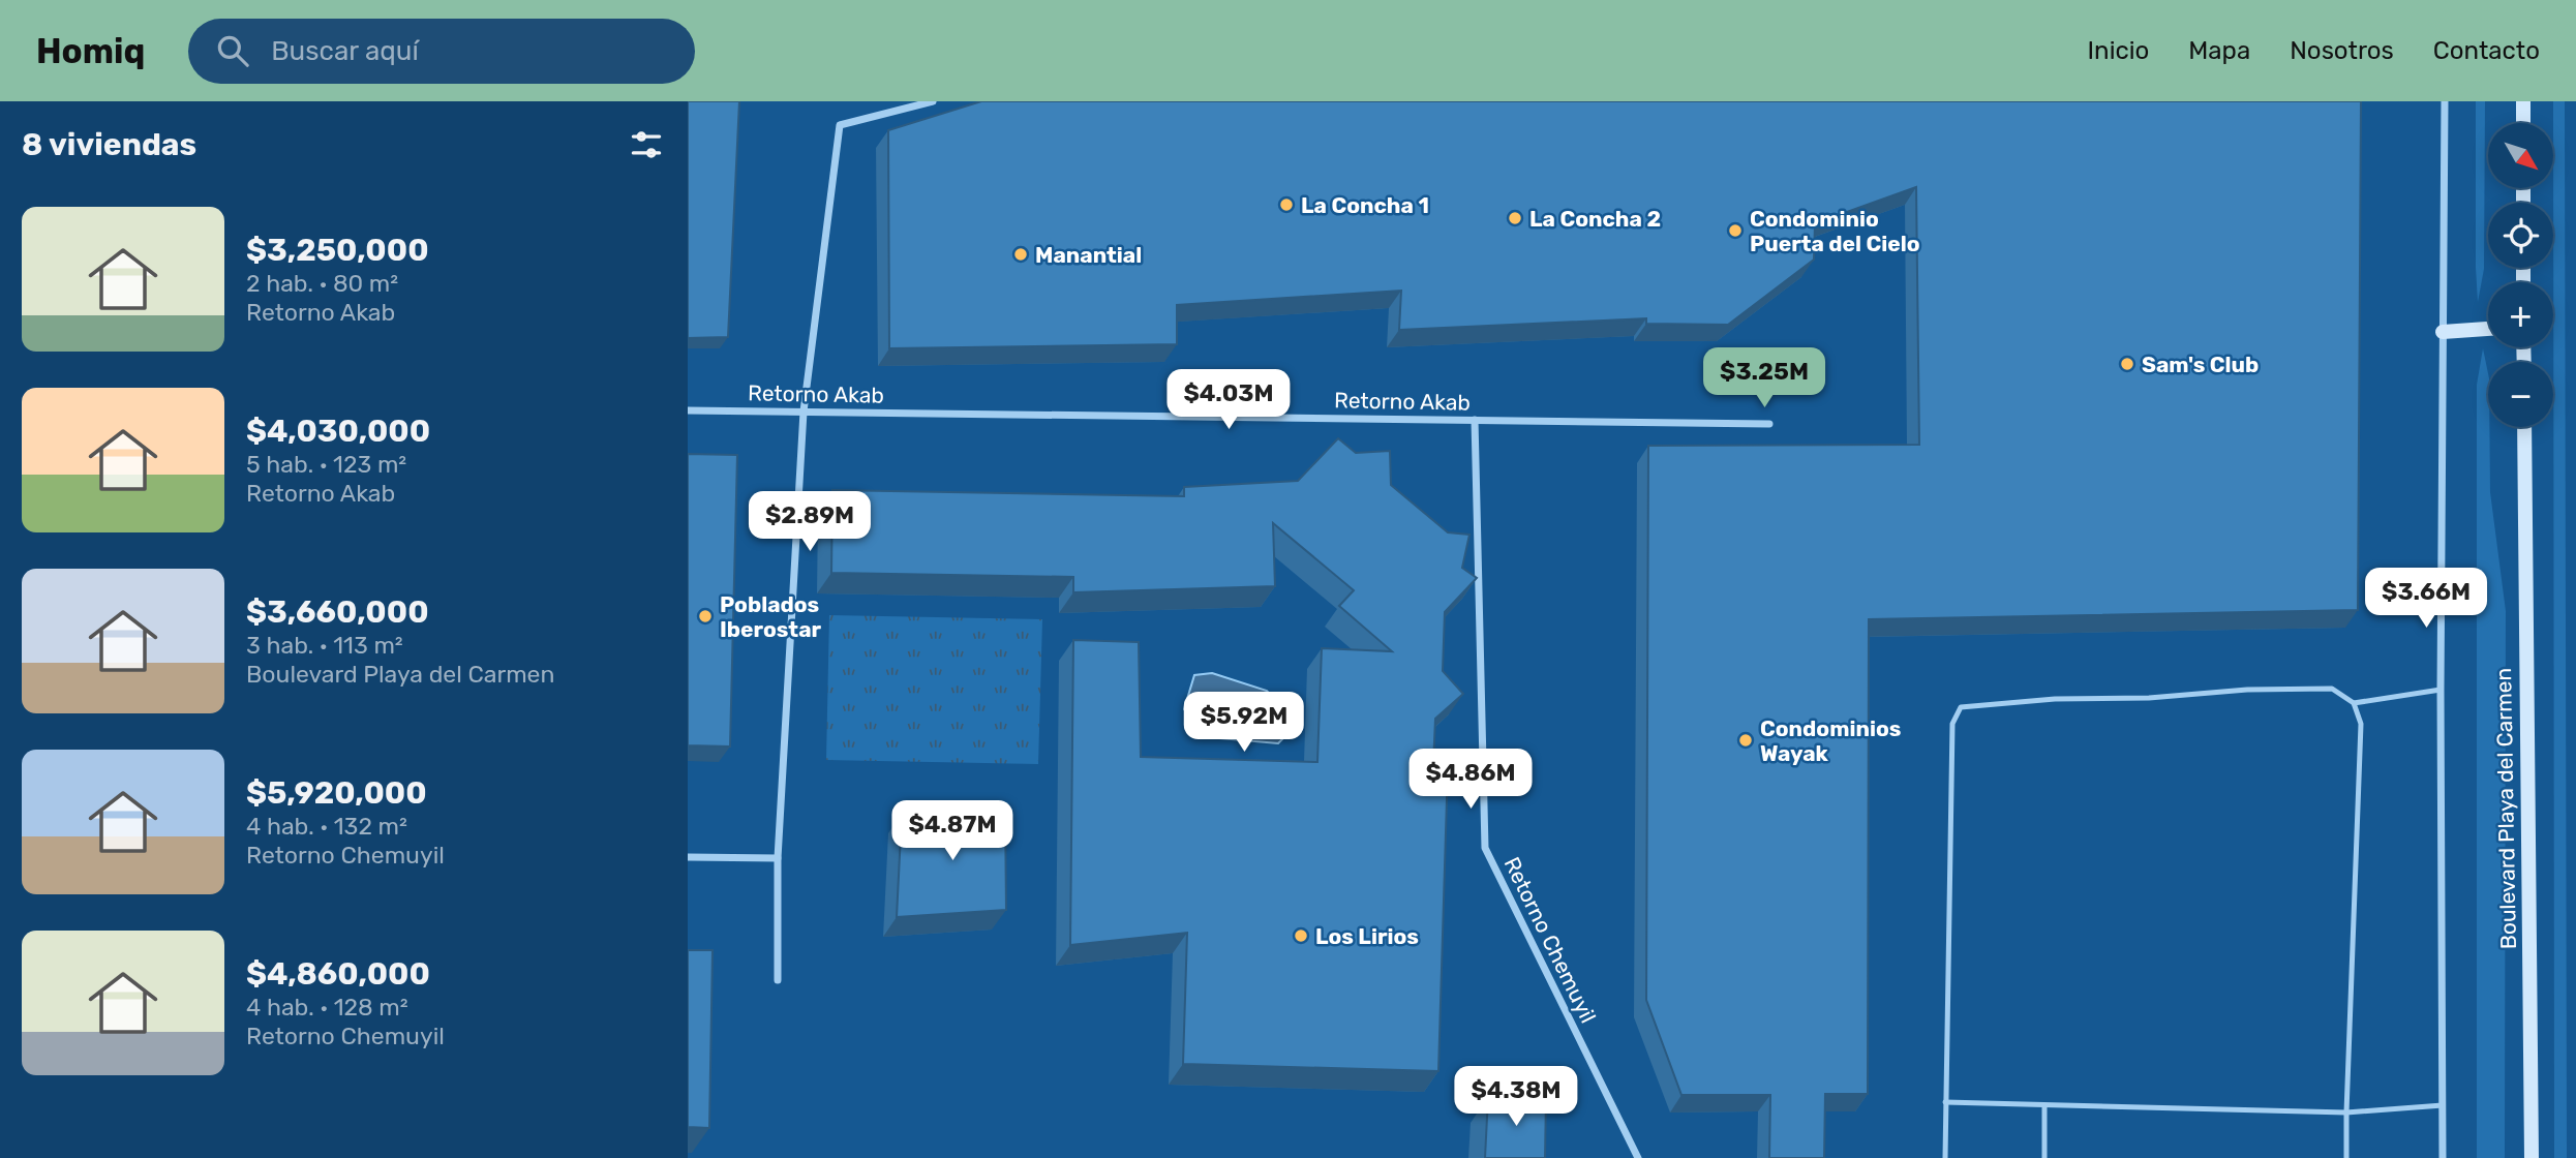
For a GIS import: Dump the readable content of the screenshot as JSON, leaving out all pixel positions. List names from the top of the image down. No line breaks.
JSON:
{"streets":{"main road":["Boulevard Playa del Carmen"],"street":["Retorno Akab","Retorno Chemuyil"]},"crossings":[["Retorno Akab","Retorno Chemuyil"]],"places":["La Concha 1","La Concha 2","Condominio Puerta del Cielo","Manantial","Sam's Club","Poblados Iberostar","Condominios Wayak","Los Lirios"],"north":"bottom right","page":{"header":"Homiq","search":"Buscar aquí","nav":["Inicio","Mapa","Nosotros","Contacto"],"heading":"8 viviendas","map_buttons":["+","−"],"list":[{"name":"$3,250,000","note":"2 hab. · 80 m² · Retorno Akab"},{"name":"$4,030,000","note":"5 hab. · 123 m² · Retorno Akab"},{"name":"$3,660,000","note":"3 hab. · 113 m² · Boulevard Playa del Carmen"},{"name":"$5,920,000","note":"4 hab. · 132 m² · Retorno Chemuyil"},{"name":"$4,860,000","note":"4 hab. · 128 m² · Retorno Chemuyil"}],"price":["$3.25M","$4.03M","$2.89M","$3.66M","$5.92M","$4.86M","$4.87M","$4.38M"]}}
